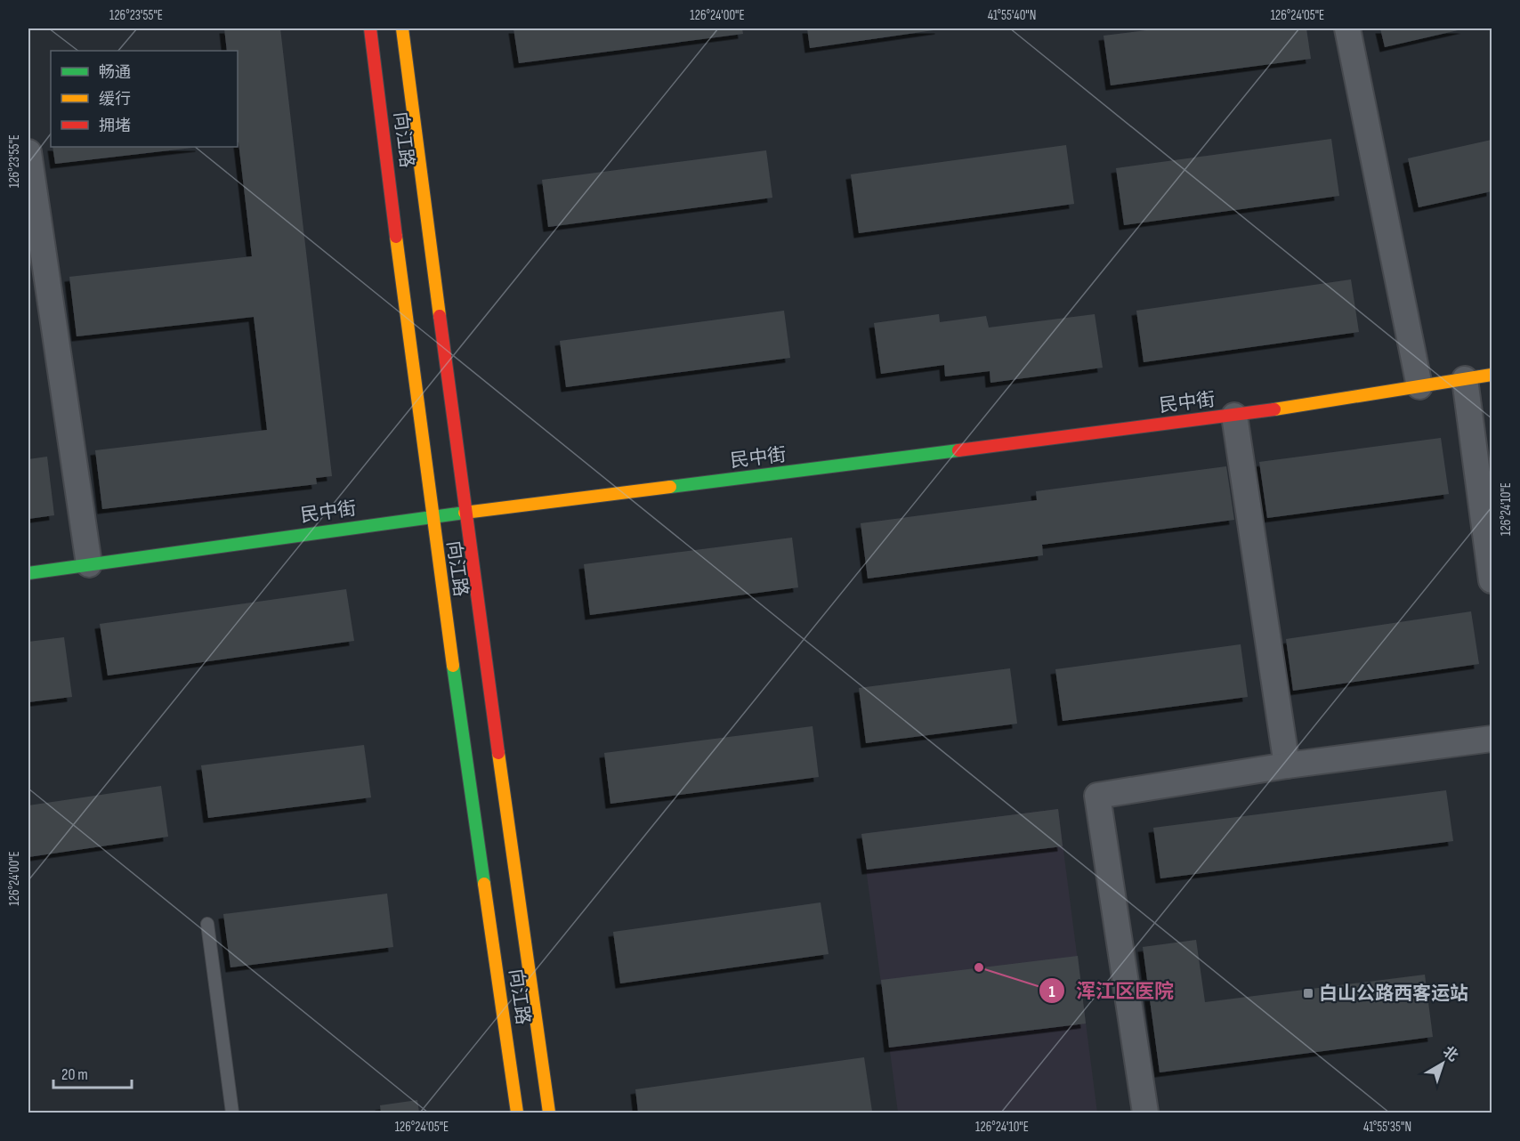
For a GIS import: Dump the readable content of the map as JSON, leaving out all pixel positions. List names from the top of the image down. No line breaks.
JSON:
{"streets":{"main road":["向江路","民中街"]},"crossings":[["向江路","民中街"]],"places":{"other":["浑江区医院"],"transit":["白山公路西客运站"]},"legend":["畅通","缓行","拥堵"],"scale_bar":"20 m","north":"top right","coordinates":["126°23'55\"E","126°24'00\"E","41°55'40\"N","126°24'05\"E","126°24'10\"E","41°55'35\"N"]}
